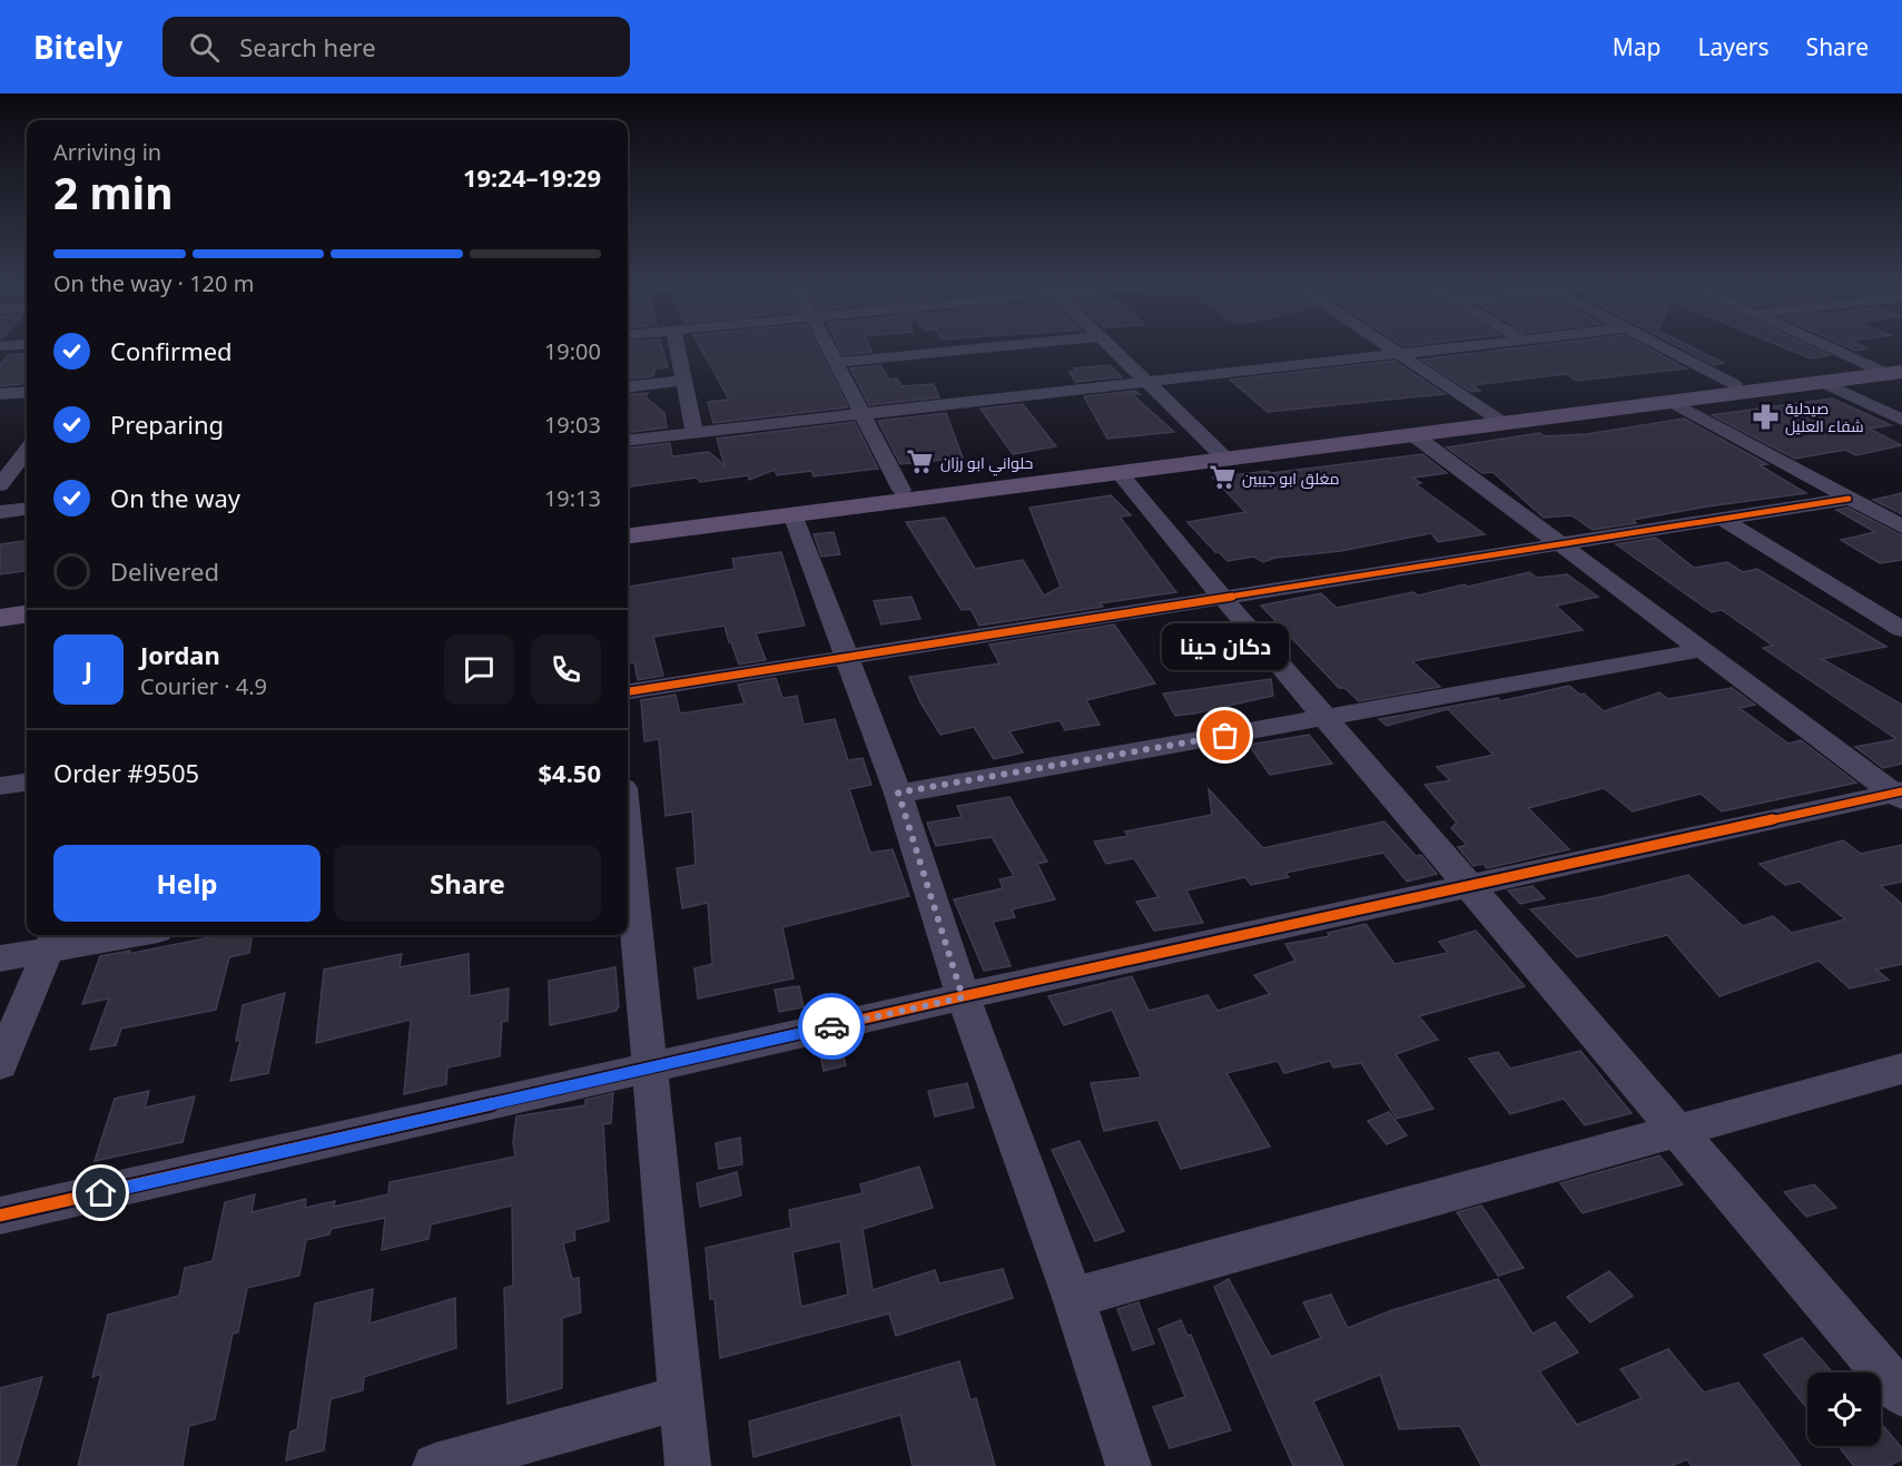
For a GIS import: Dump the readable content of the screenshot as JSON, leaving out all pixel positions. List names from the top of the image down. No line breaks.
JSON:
{"places":{"pharmacy":["صيدلية شفاء العليل"],"supermarket":["حلواني ابو رزان","مغلق ابو جيبين"],"other":["دكان حينا"]},"page":{"header":"Bitely","search":"Search here","nav":["Map","Layers","Share"],"heading":["2 min","Arriving in","19:24–19:29"],"panel":["Jordan","Courier · 4.9","Order #9505","$4.50"],"bar":"On the way · 120 m","list":[["Confirmed","19:00"],["Preparing","19:03"],["On the way","19:13"],"Delivered"],"bubble":"دكان حينا","round":"J","buttons":["Help","Share"]}}
